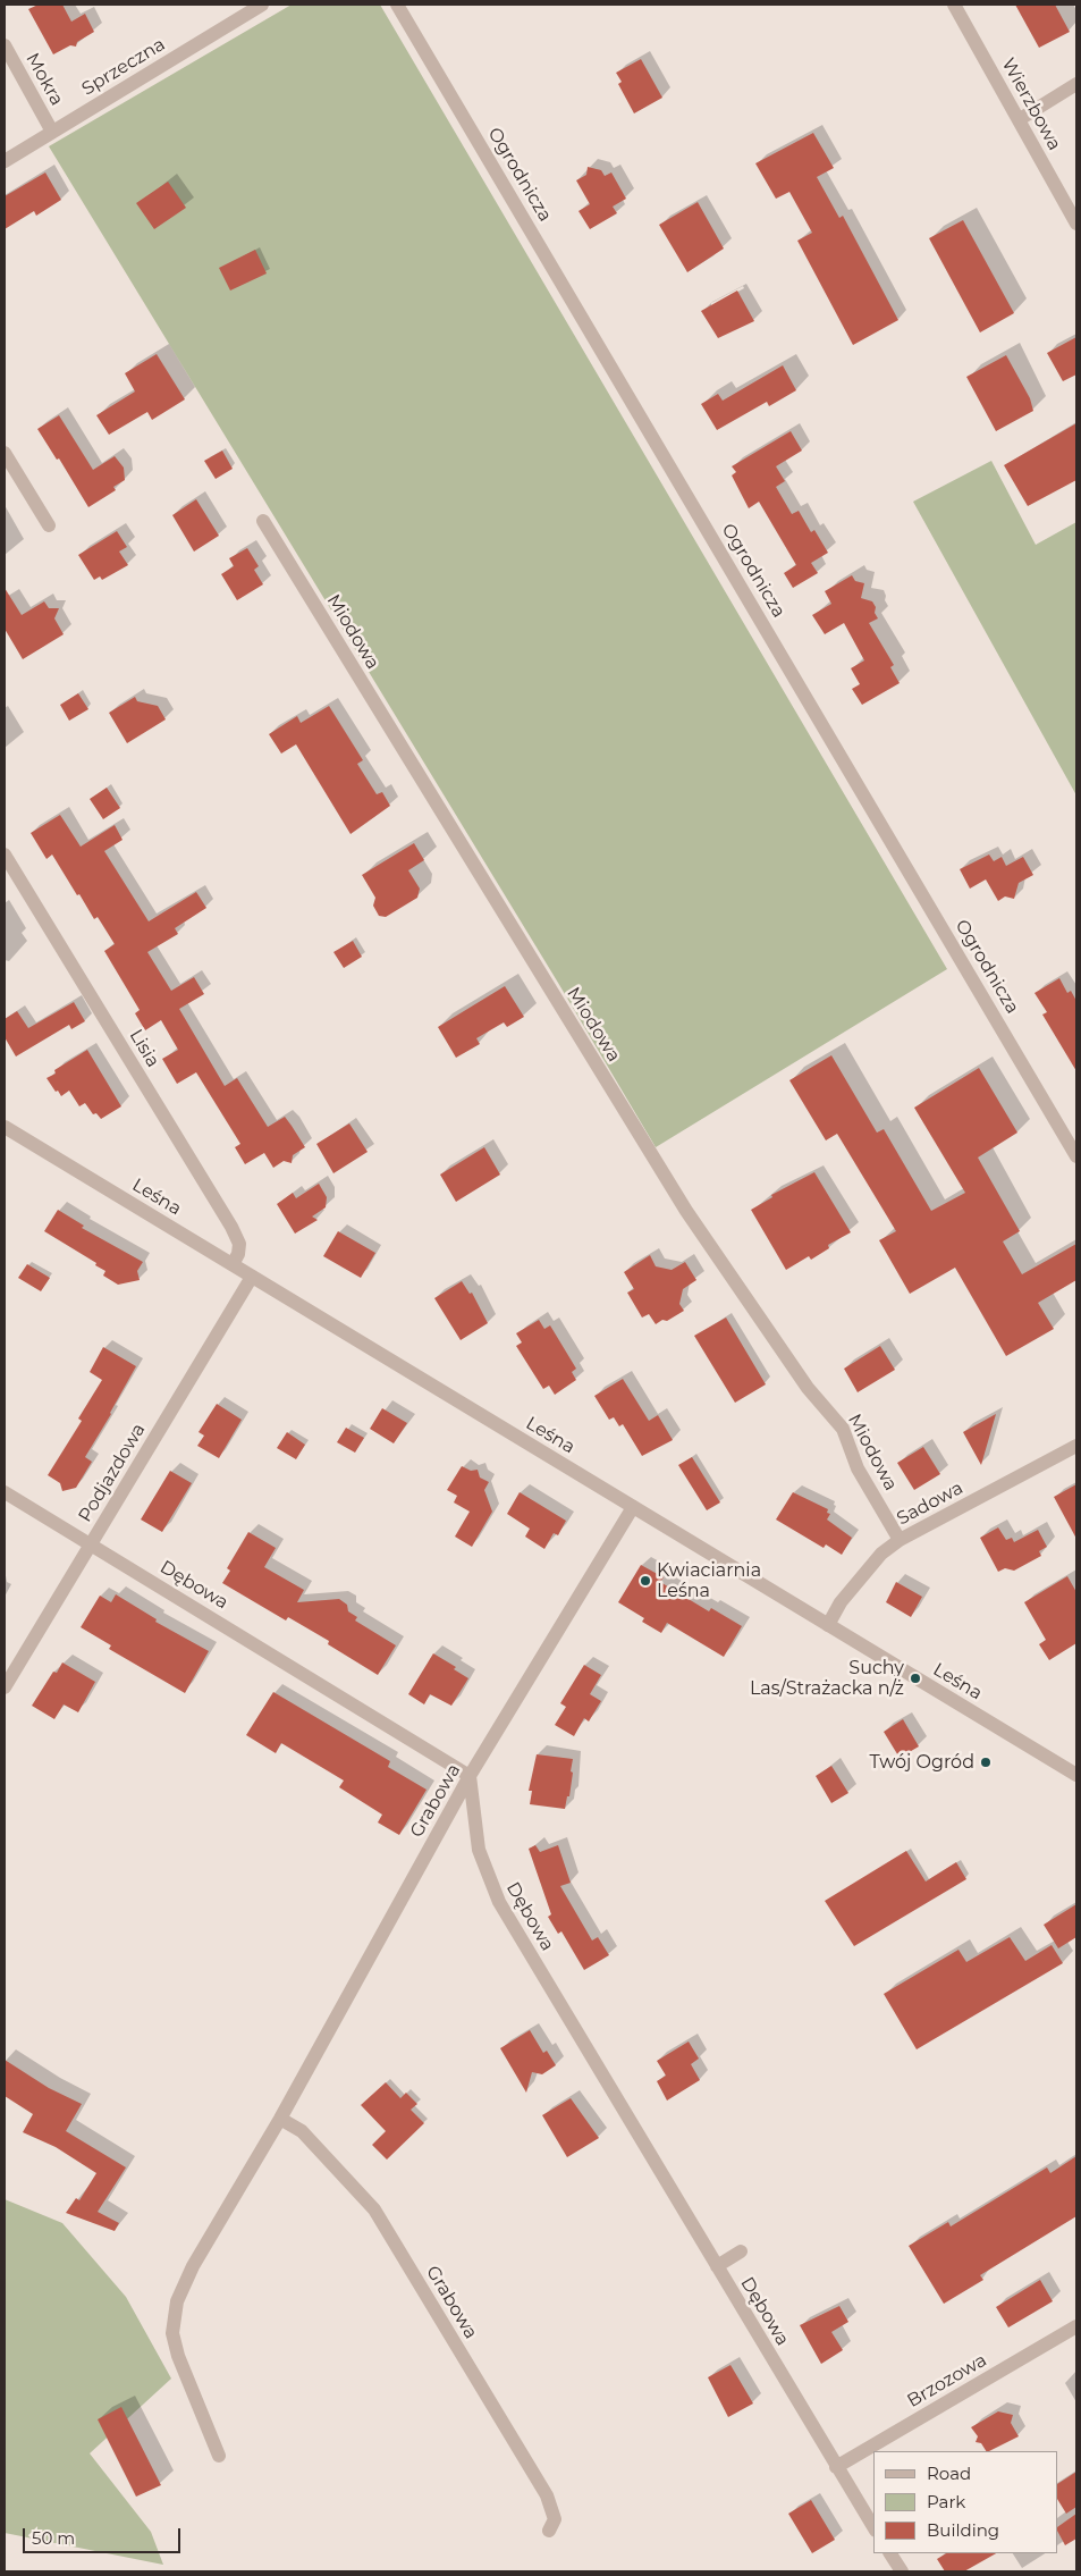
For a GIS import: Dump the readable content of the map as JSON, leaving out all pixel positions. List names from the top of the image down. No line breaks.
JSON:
{"streets":{"street":["Sprzeczna","Mokra","Wierzbowa","Ogrodnicza","Miodowa","Lisia","Leśna","Podjazdowa","Sadowa","Dębowa","Grabowa","Brzozowa"]},"crossings":[["Sprzeczna","Mokra"],["Miodowa","Sadowa"],["Lisia","Leśna"],["Leśna","Podjazdowa"],["Leśna","Sadowa"],["Leśna","Grabowa"],["Podjazdowa","Dębowa"],["Dębowa","Grabowa"],["Dębowa","Brzozowa"]],"places":["Kwiaciarnia Leśna","Suchy Las/Strażacka n/ż","Twój Ogród"],"legend":["Road","Park","Building"],"scale_bar":"50 m"}
